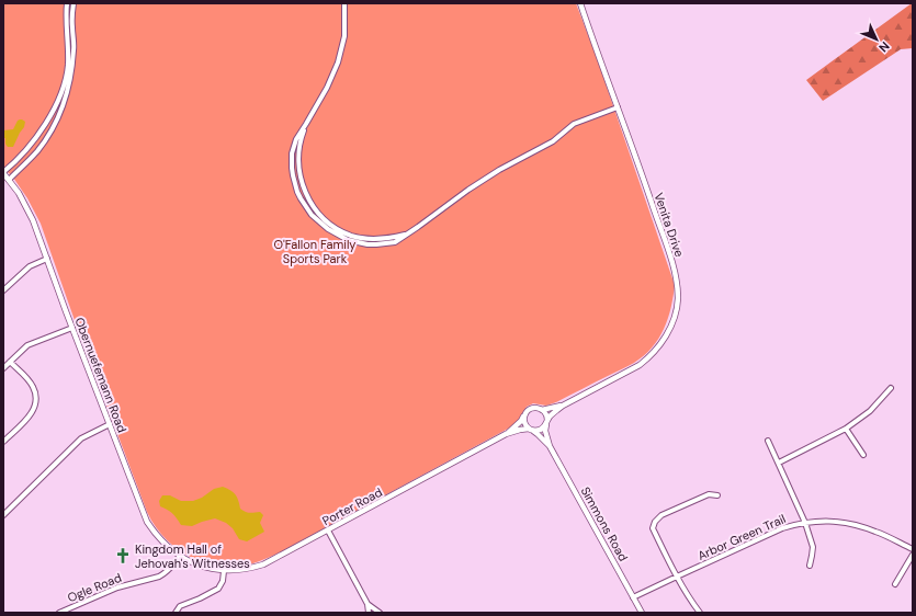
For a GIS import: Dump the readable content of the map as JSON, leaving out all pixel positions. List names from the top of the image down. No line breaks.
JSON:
{"streets":{"street":["Venita Drive","Obernuefemann Road","Porter Road","Simmons Road","Arbor Green Trail","Ogle Road"]},"crossings":[["Venita Drive","Porter Road"],["Venita Drive","Simmons Road"],["Obernuefemann Road","Porter Road"],["Obernuefemann Road","Ogle Road"],["Porter Road","Simmons Road"],["Simmons Road","Arbor Green Trail"]],"parks":["O'Fallon Family Sports Park"],"places":{"church":["Kingdom Hall of Jehovah's Witnesses"]},"north":"bottom right"}
